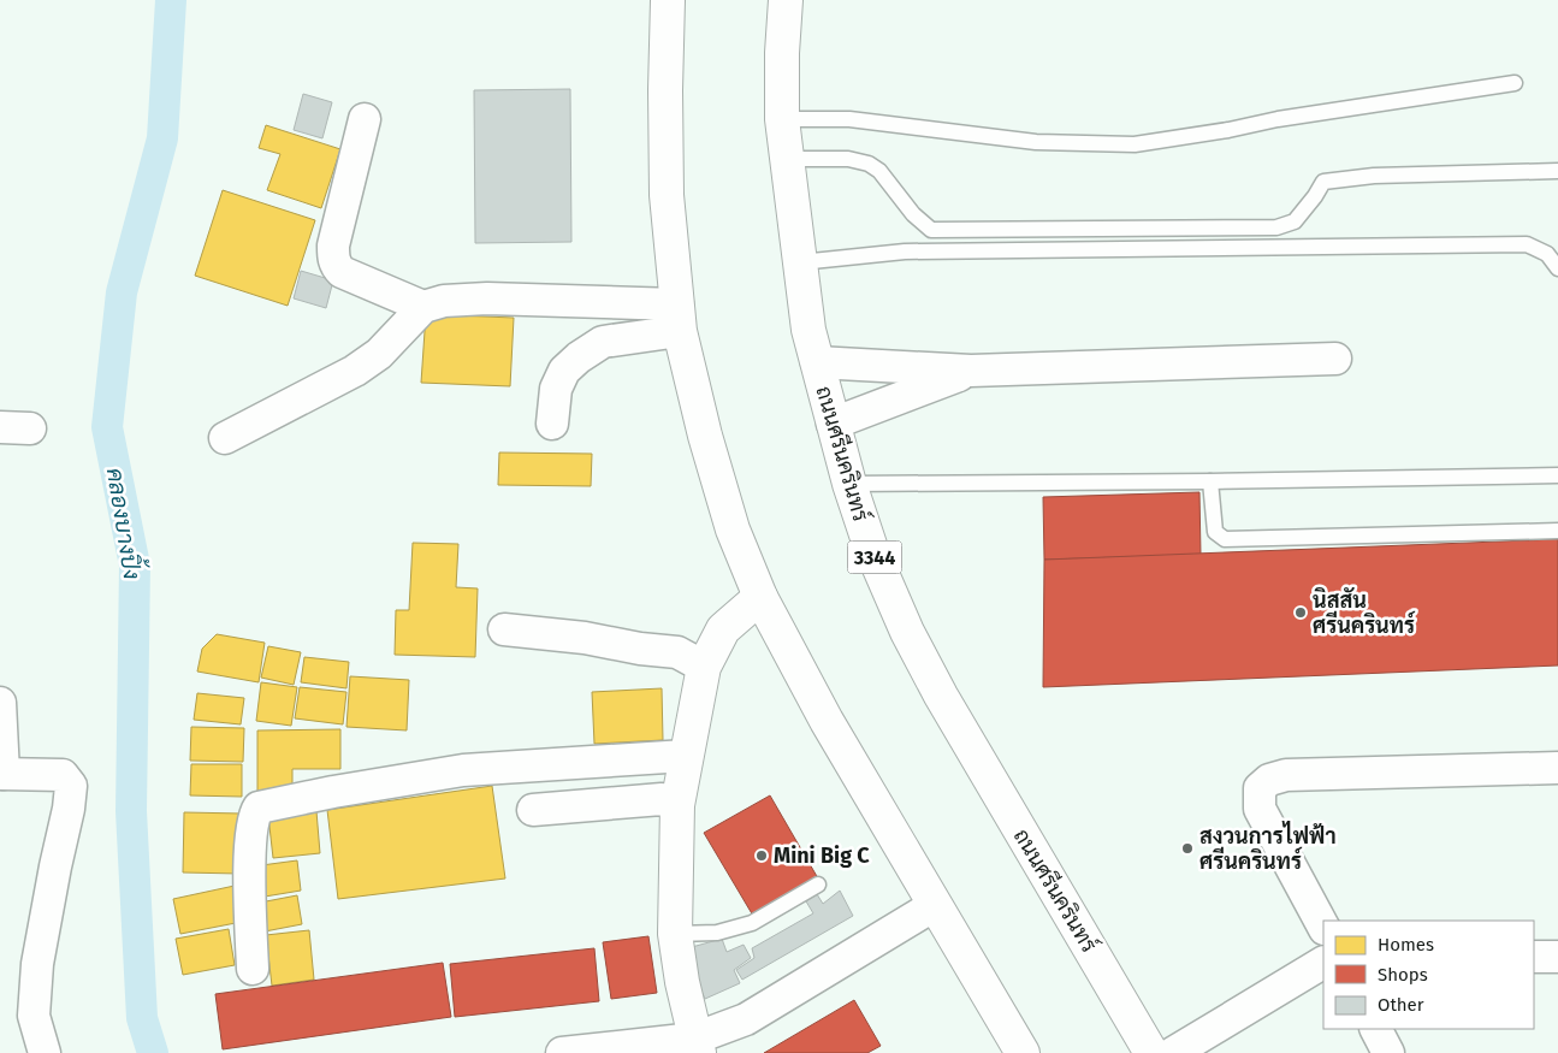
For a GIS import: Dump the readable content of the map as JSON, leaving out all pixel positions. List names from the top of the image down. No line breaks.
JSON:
{"streets":{"main road":["ถนนศรีนครินทร์","3344"]},"water":["คลองบางปิ้ง"],"places":["นิสสัน ศรีนครินทร์","สงวนการไฟฟ้า ศรีนครินทร์","Mini Big C"],"legend":["Homes","Shops","Other"]}
